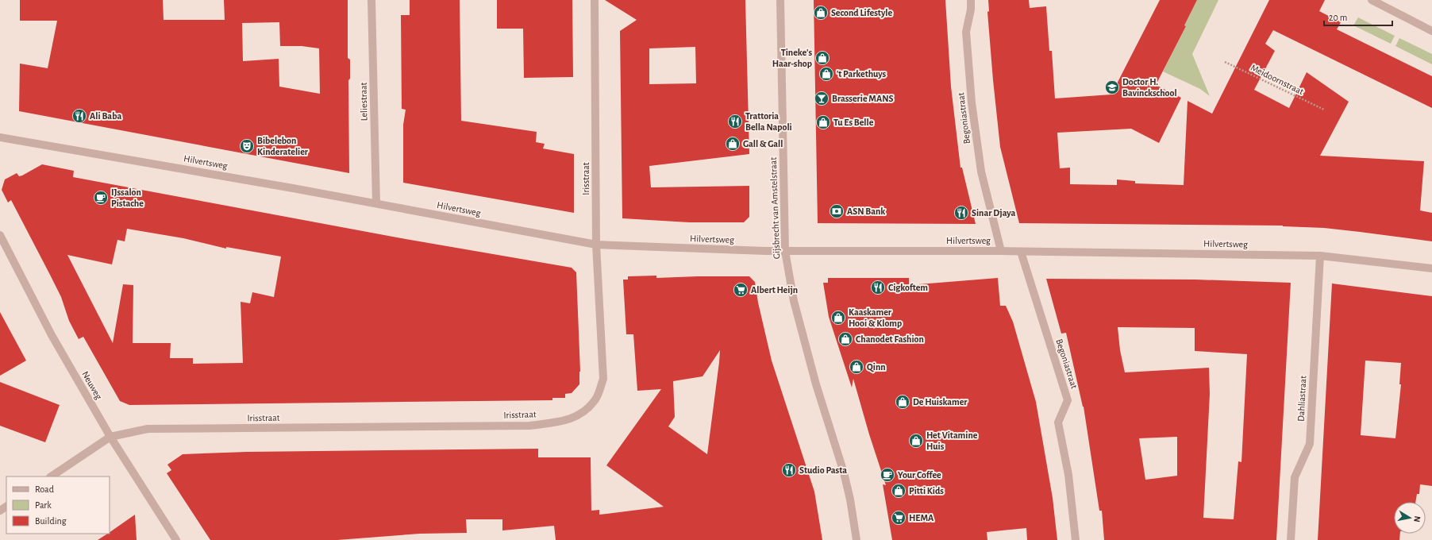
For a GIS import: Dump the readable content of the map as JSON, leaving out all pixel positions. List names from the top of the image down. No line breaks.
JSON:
{"streets":{"street":["Leliestraat","Begoniastraat","Hilvertsweg","Irisstraat","Gijsbrecht van Amstelstraat","Neuweg","Dahliastraat"],"path":["Meidoornstraat"]},"crossings":[["Leliestraat","Hilvertsweg"],["Begoniastraat","Hilvertsweg"],["Hilvertsweg","Irisstraat"],["Hilvertsweg","Gijsbrecht van Amstelstraat"],["Hilvertsweg","Dahliastraat"],["Irisstraat","Neuweg"]],"places":{"shop":["Second Lifestyle","Tineke's Haar-shop","'t Parkethuys","Tu Es Belle","Gall & Gall","Kaaskamer Hooi & Klomp","Chanodet Fashion","Qinn","De Huiskamer","Het Vitamine Huis","Pitti Kids"],"school or university":["Doctor H. Bavinckschool"],"bar":["Brasserie MANS"],"restaurant":["Ali Baba","Trattoria Bella Napoli","Sinar Djaya","Cigkoftem","Studio Pasta"],"theatre":["Bibelebon Kinderatelier"],"cafe":["IJssalon Pistache","Your Coffee"],"bank":["ASN Bank"],"supermarket":["Albert Heijn","HEMA"]},"legend":["Road","Park","Building"],"scale_bar":"20 m","north":"right"}
